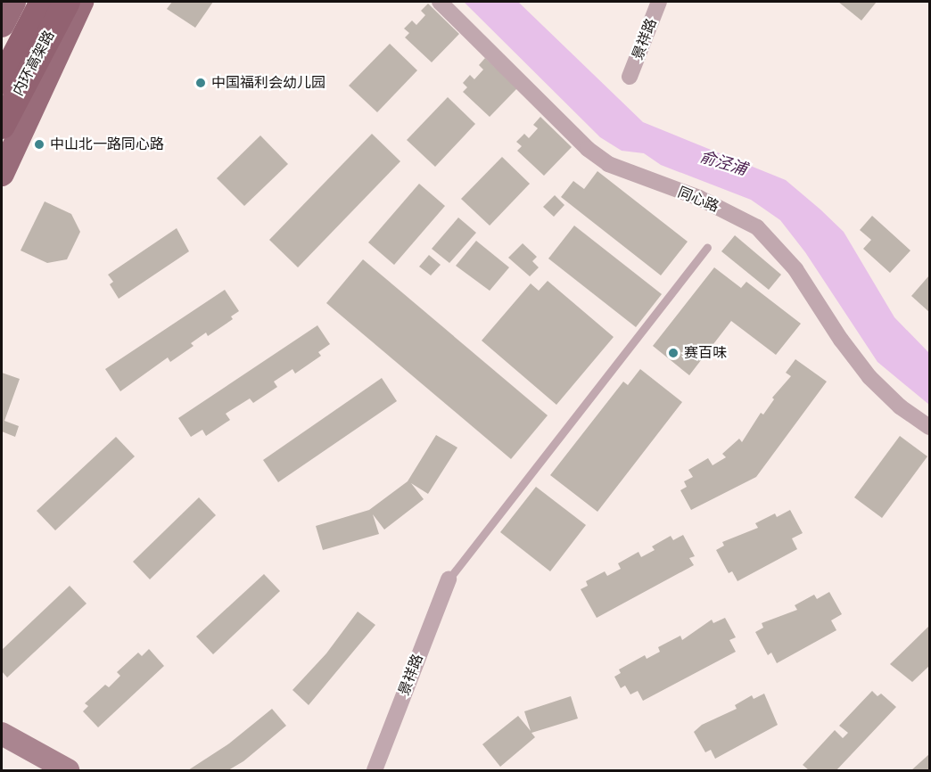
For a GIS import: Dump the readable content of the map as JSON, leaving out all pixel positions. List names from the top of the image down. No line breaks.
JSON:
{"streets":{"highway":["内环高架路"],"street":["景祥路","同心路"]},"water":["俞泾浦"],"places":["中国福利会幼儿园","中山北一路同心路","赛百味"]}
